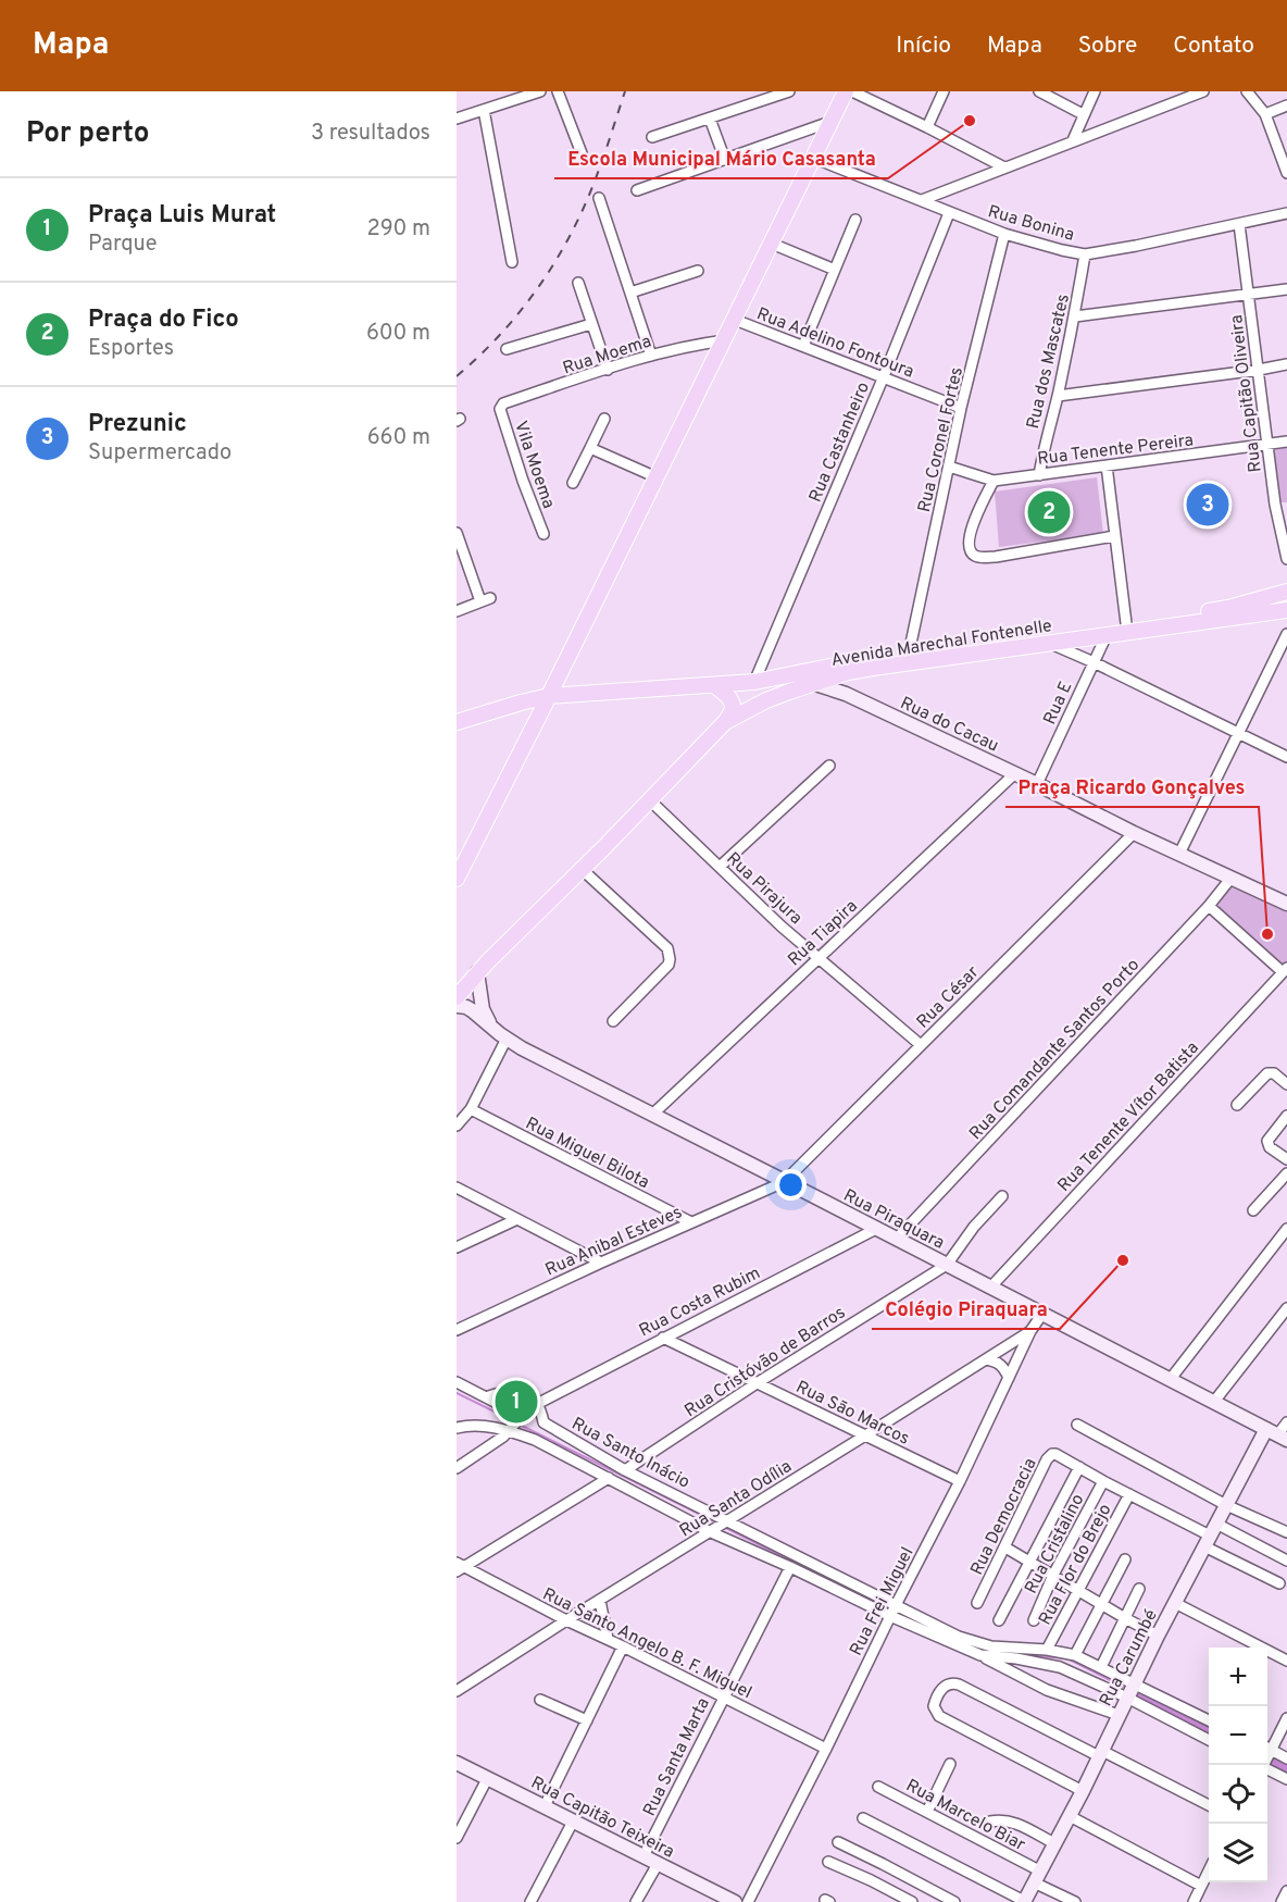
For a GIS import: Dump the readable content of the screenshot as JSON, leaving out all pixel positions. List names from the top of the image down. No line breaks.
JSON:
{"streets":{"main road":["Avenida Marechal Fontenelle"],"street":["Rua Bonina","Rua Adelino Fontoura","Rua Moema","Rua dos Mascates","Rua Capitão Oliveira","Rua Coronel Fortes","Rua Castanheiro","Rua Tenente Pereira","Vila Moema","Rua E","Rua do Cacau","Rua Pirajura","Rua Tiapira","Rua César","Rua Comandante Santos Porto","Rua Tenente Vítor Batista","Rua Miguel Bilota","Rua Piraquara","Rua Anibal Esteves","Rua Costa Rubim","Rua Cristóvão de Barros","Rua Sāo Marcos","Rua Santo Inácio","Rua Santa Odília","Rua Democracia","Rua Cristalino","Rua Flor do Brejo","Rua Frei Miguel","Rua Santo Angelo B. F. Miguel","Rua Carumbé","Rua Santa Marta","Rua Marcelo Biar","Rua Capitão Teixeira"]},"crossings":[["Rua Bonina","Rua dos Mascates"],["Rua Bonina","Rua Capitão Oliveira"],["Rua Bonina","Rua Coronel Fortes"],["Rua Bonina","Rua Castanheiro"],["Rua Adelino Fontoura","Rua Coronel Fortes"],["Rua Adelino Fontoura","Rua Castanheiro"],["Rua Moema","Vila Moema"],["Rua dos Mascates","Rua Tenente Pereira"],["Rua Capitão Oliveira","Rua Tenente Pereira"],["Rua Coronel Fortes","Rua Tenente Pereira"],["Rua Coronel Fortes","Avenida Marechal Fontenelle"],["Rua Castanheiro","Avenida Marechal Fontenelle"],["Avenida Marechal Fontenelle","Rua E"],["Avenida Marechal Fontenelle","Rua do Cacau"],["Avenida Marechal Fontenelle","Rua Pirajura"],["Rua E","Rua do Cacau"],["Rua do Cacau","Rua Tiapira"],["Rua do Cacau","Rua César"],["Rua do Cacau","Rua Comandante Santos Porto"],["Rua Pirajura","Rua Tiapira"],["Rua Pirajura","Rua César"],["Rua Tiapira","Rua Piraquara"],["Rua César","Rua Piraquara"],["Rua César","Rua Anibal Esteves"],["Rua Comandante Santos Porto","Rua Piraquara"],["Rua Tenente Vítor Batista","Rua Piraquara"],["Rua Miguel Bilota","Rua Anibal Esteves"],["Rua Piraquara","Rua Anibal Esteves"],["Rua Piraquara","Rua Costa Rubim"],["Rua Piraquara","Rua Cristóvão de Barros"],["Rua Piraquara","Rua Frei Miguel"],["Rua Piraquara","Rua Carumbé"],["Rua Costa Rubim","Rua Sāo Marcos"],["Rua Cristóvão de Barros","Rua Sāo Marcos"],["Rua Cristóvão de Barros","Rua Santo Inácio"],["Rua Sāo Marcos","Rua Santa Odília"],["Rua Sāo Marcos","Rua Frei Miguel"],["Rua Santo Inácio","Rua Santa Odília"],["Rua Santo Inácio","Rua Flor do Brejo"],["Rua Santo Inácio","Rua Frei Miguel"],["Rua Santo Inácio","Rua Carumbé"],["Rua Santo Inácio","Rua Santa Marta"],["Rua Santa Odília","Rua Frei Miguel"],["Rua Santa Odília","Rua Santo Angelo B. F. Miguel"],["Rua Frei Miguel","Rua Santo Angelo B. F. Miguel"],["Rua Santo Angelo B. F. Miguel","Rua Santa Marta"],["Rua Carumbé","Rua Marcelo Biar"],["Rua Santa Marta","Rua Capitão Teixeira"]],"places":["Escola Municipal Mário Casasanta","Praça Ricardo Gonçalves","Colégio Piraquara"],"page":{"header":"Mapa","nav":["Início","Mapa","Sobre","Contato"],"heading":["Por perto","3 resultados"],"list":[{"mark":"1","name":"Praça Luis Murat","note":"Parque","value":"290 m"},{"mark":"2","name":"Praça do Fico","note":"Esportes","value":"600 m"},{"mark":"3","name":"Prezunic","note":"Supermercado","value":"660 m"}],"pins":["3","2","1"],"map_buttons":["+","−"]}}
